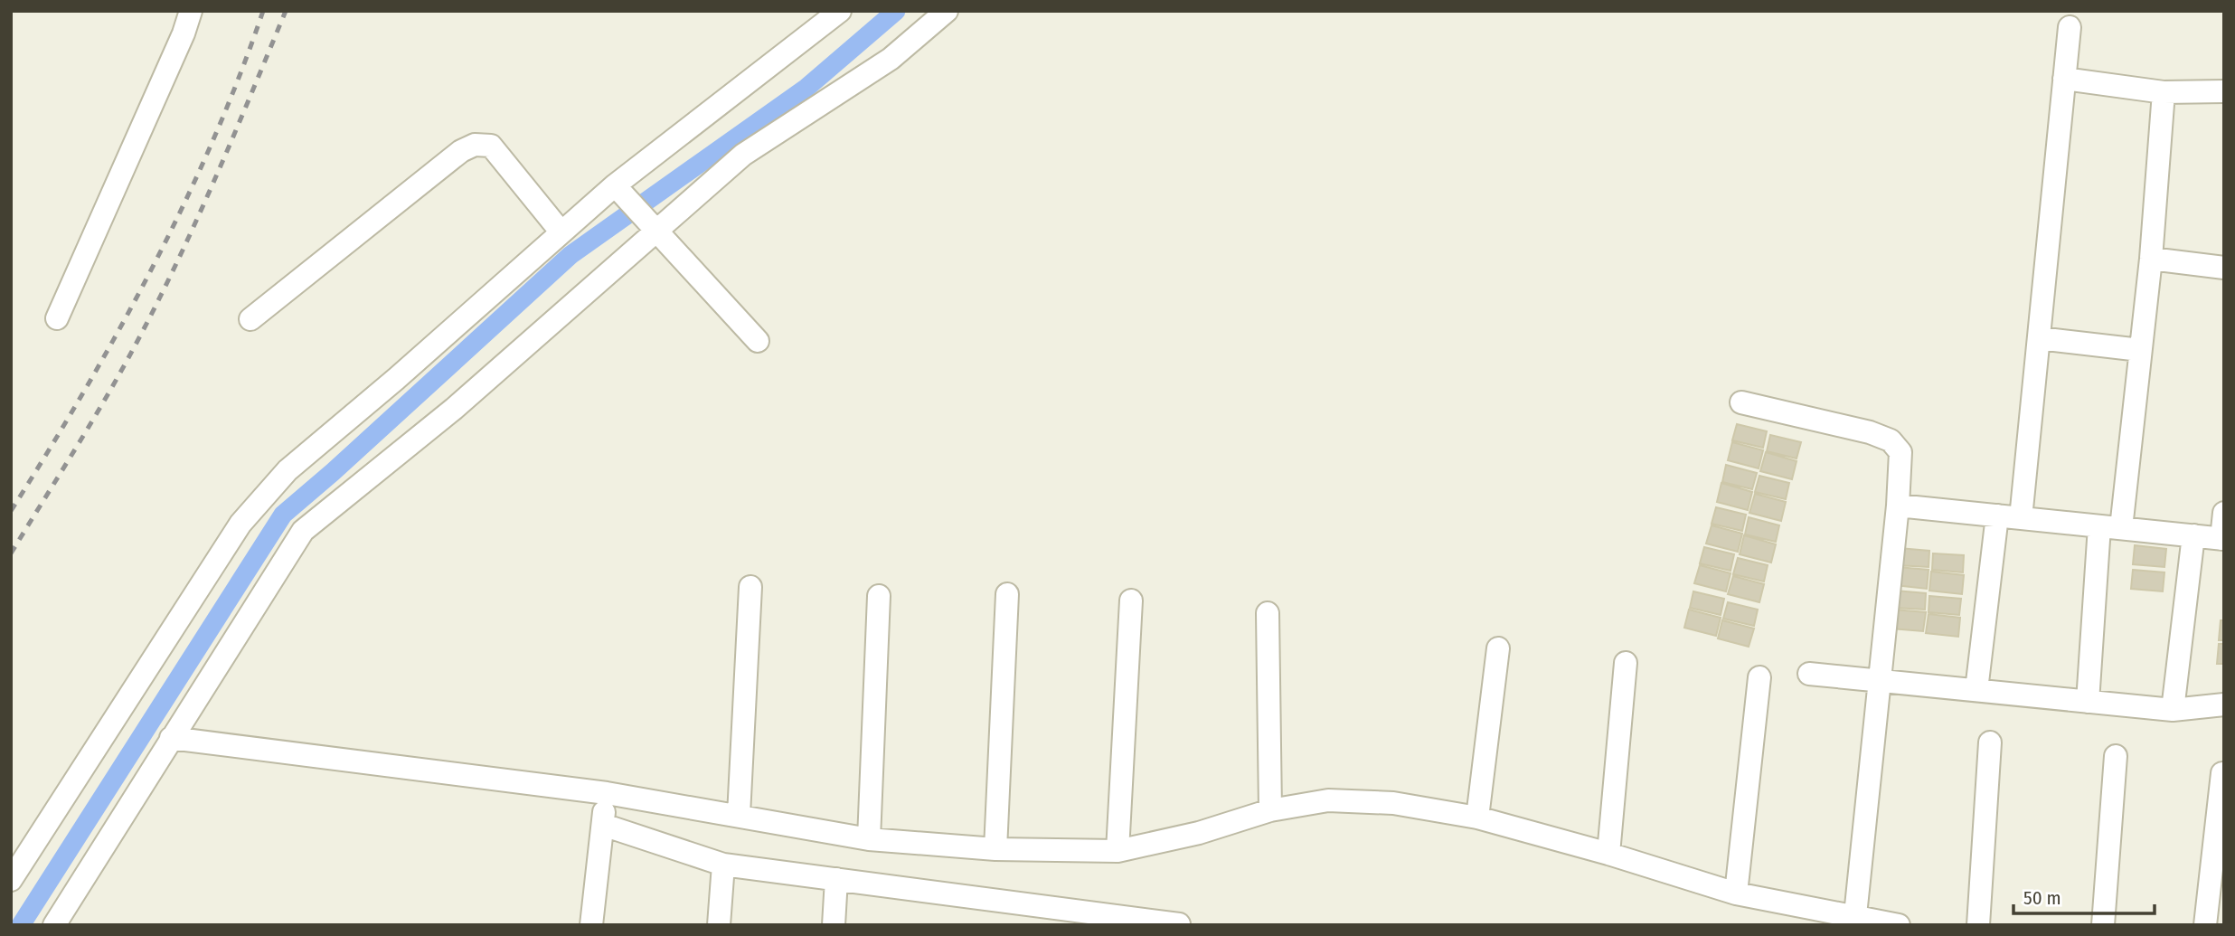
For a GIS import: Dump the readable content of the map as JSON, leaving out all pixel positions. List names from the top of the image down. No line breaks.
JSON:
{"scale_bar":"50 m"}
